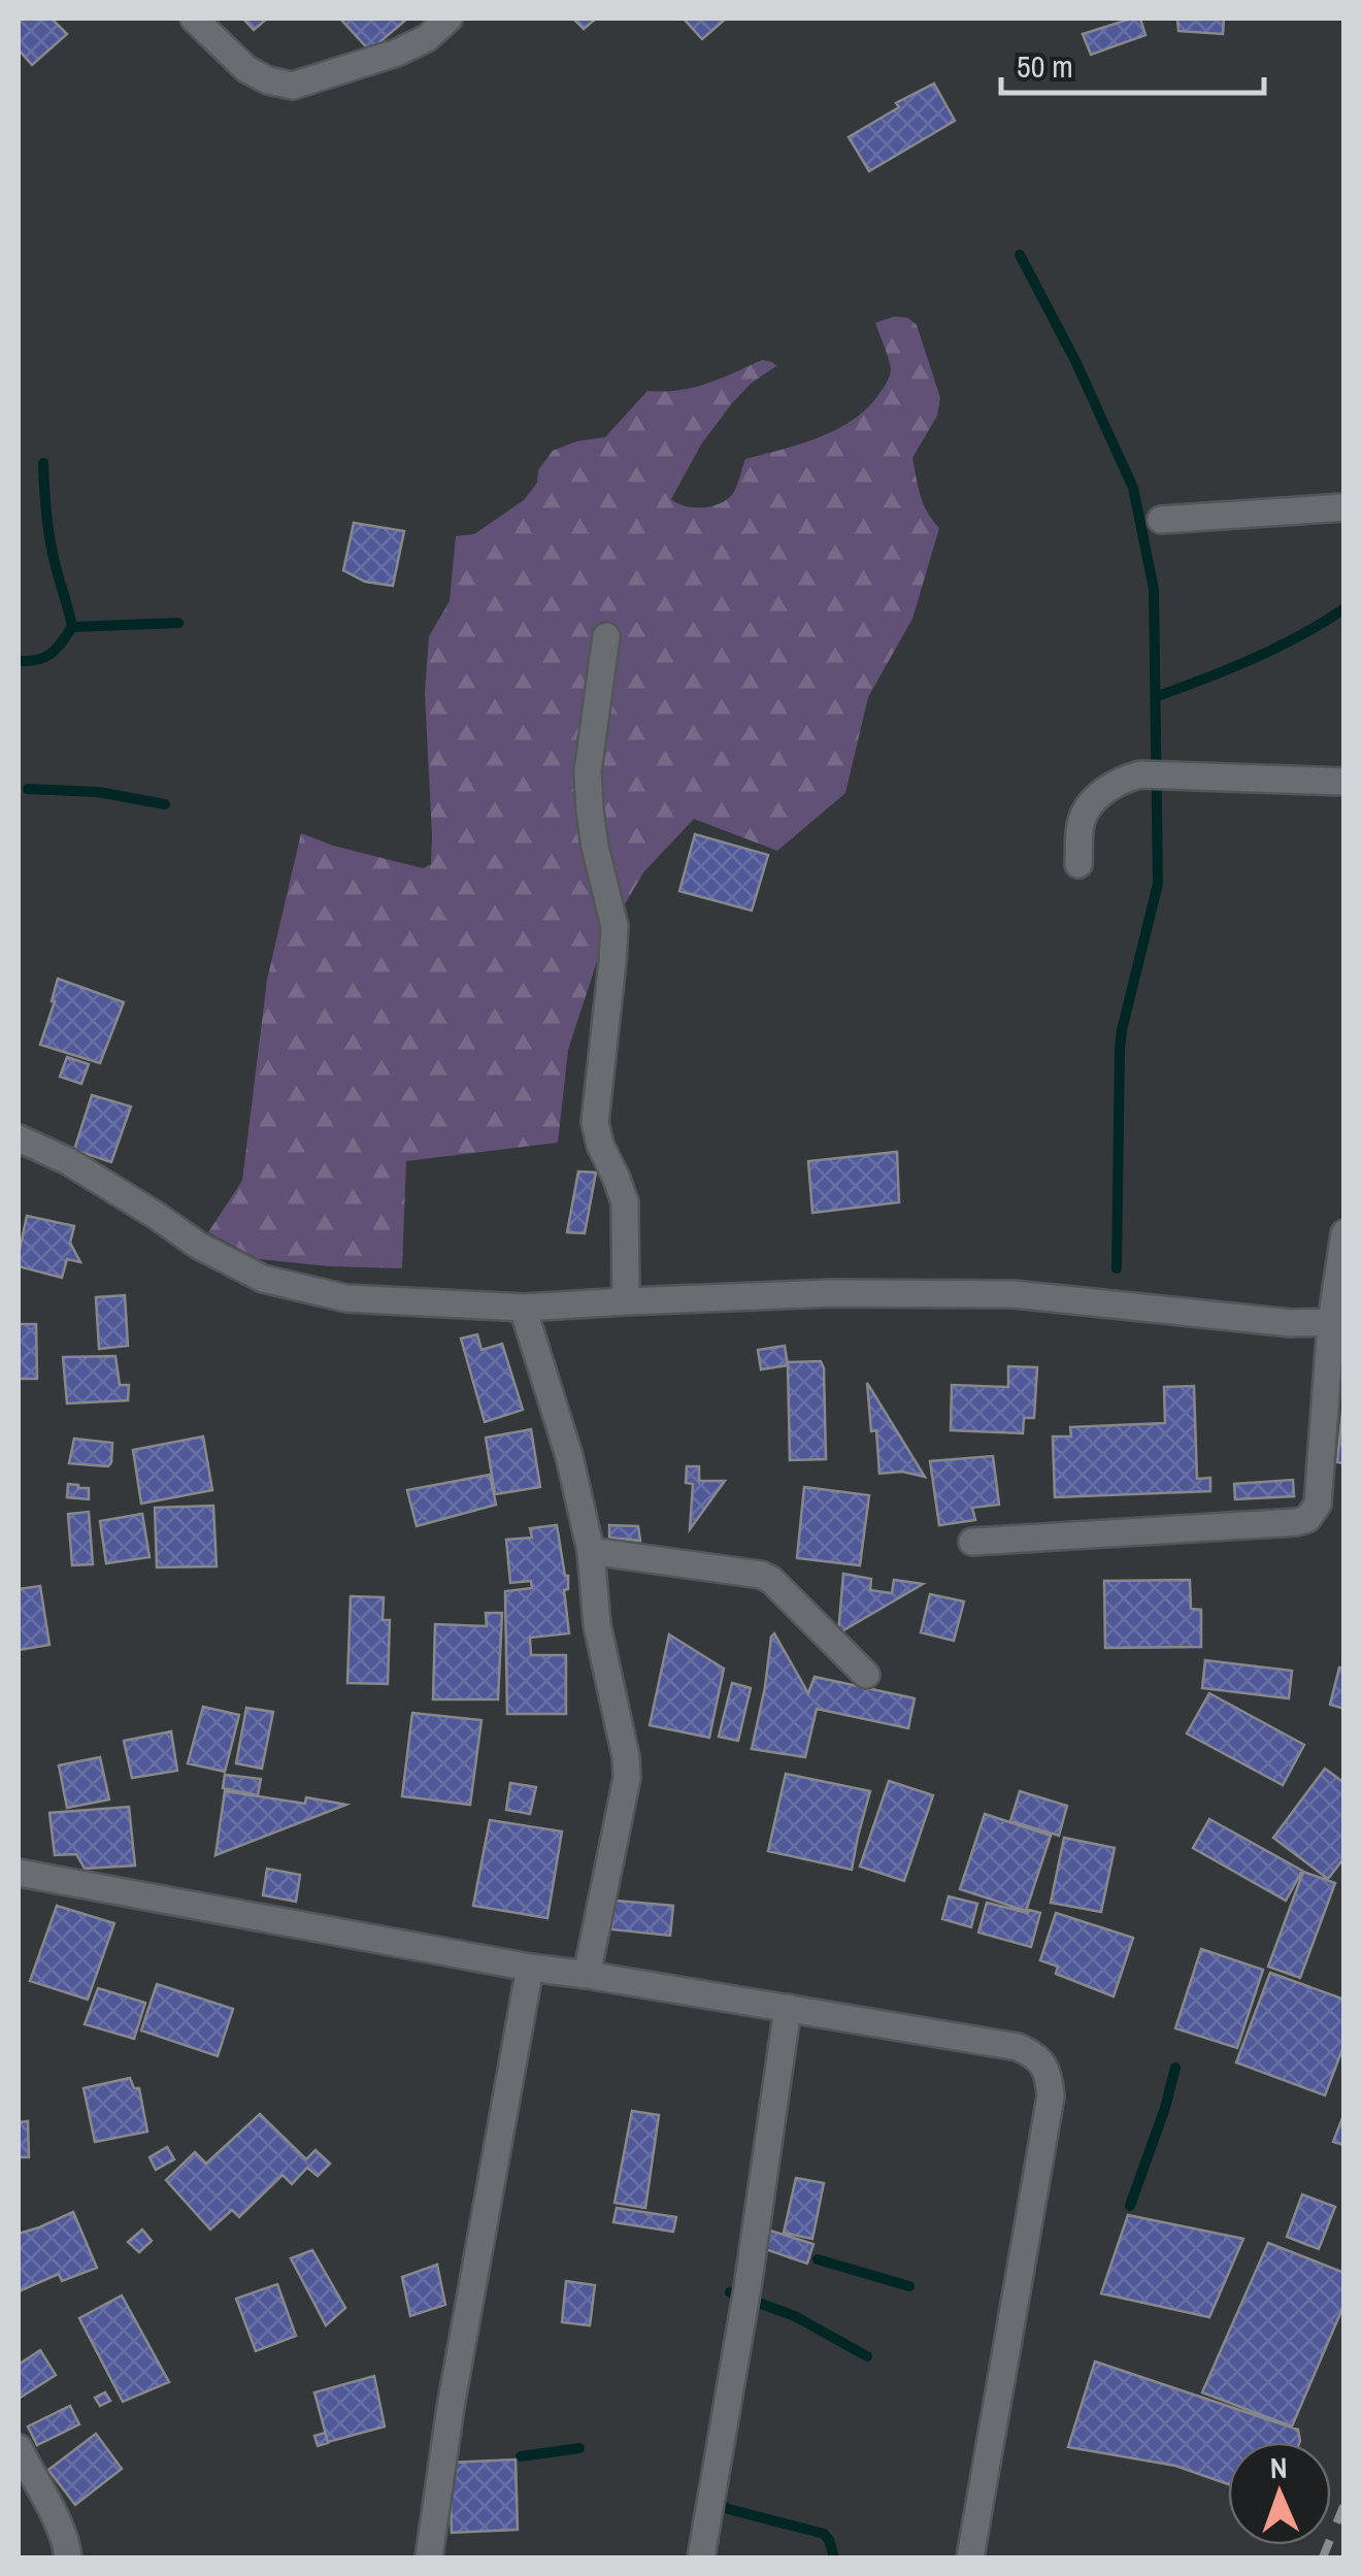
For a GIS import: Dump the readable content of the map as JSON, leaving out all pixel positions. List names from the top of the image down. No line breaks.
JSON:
{"scale_bar":"50 m","north":"top"}
